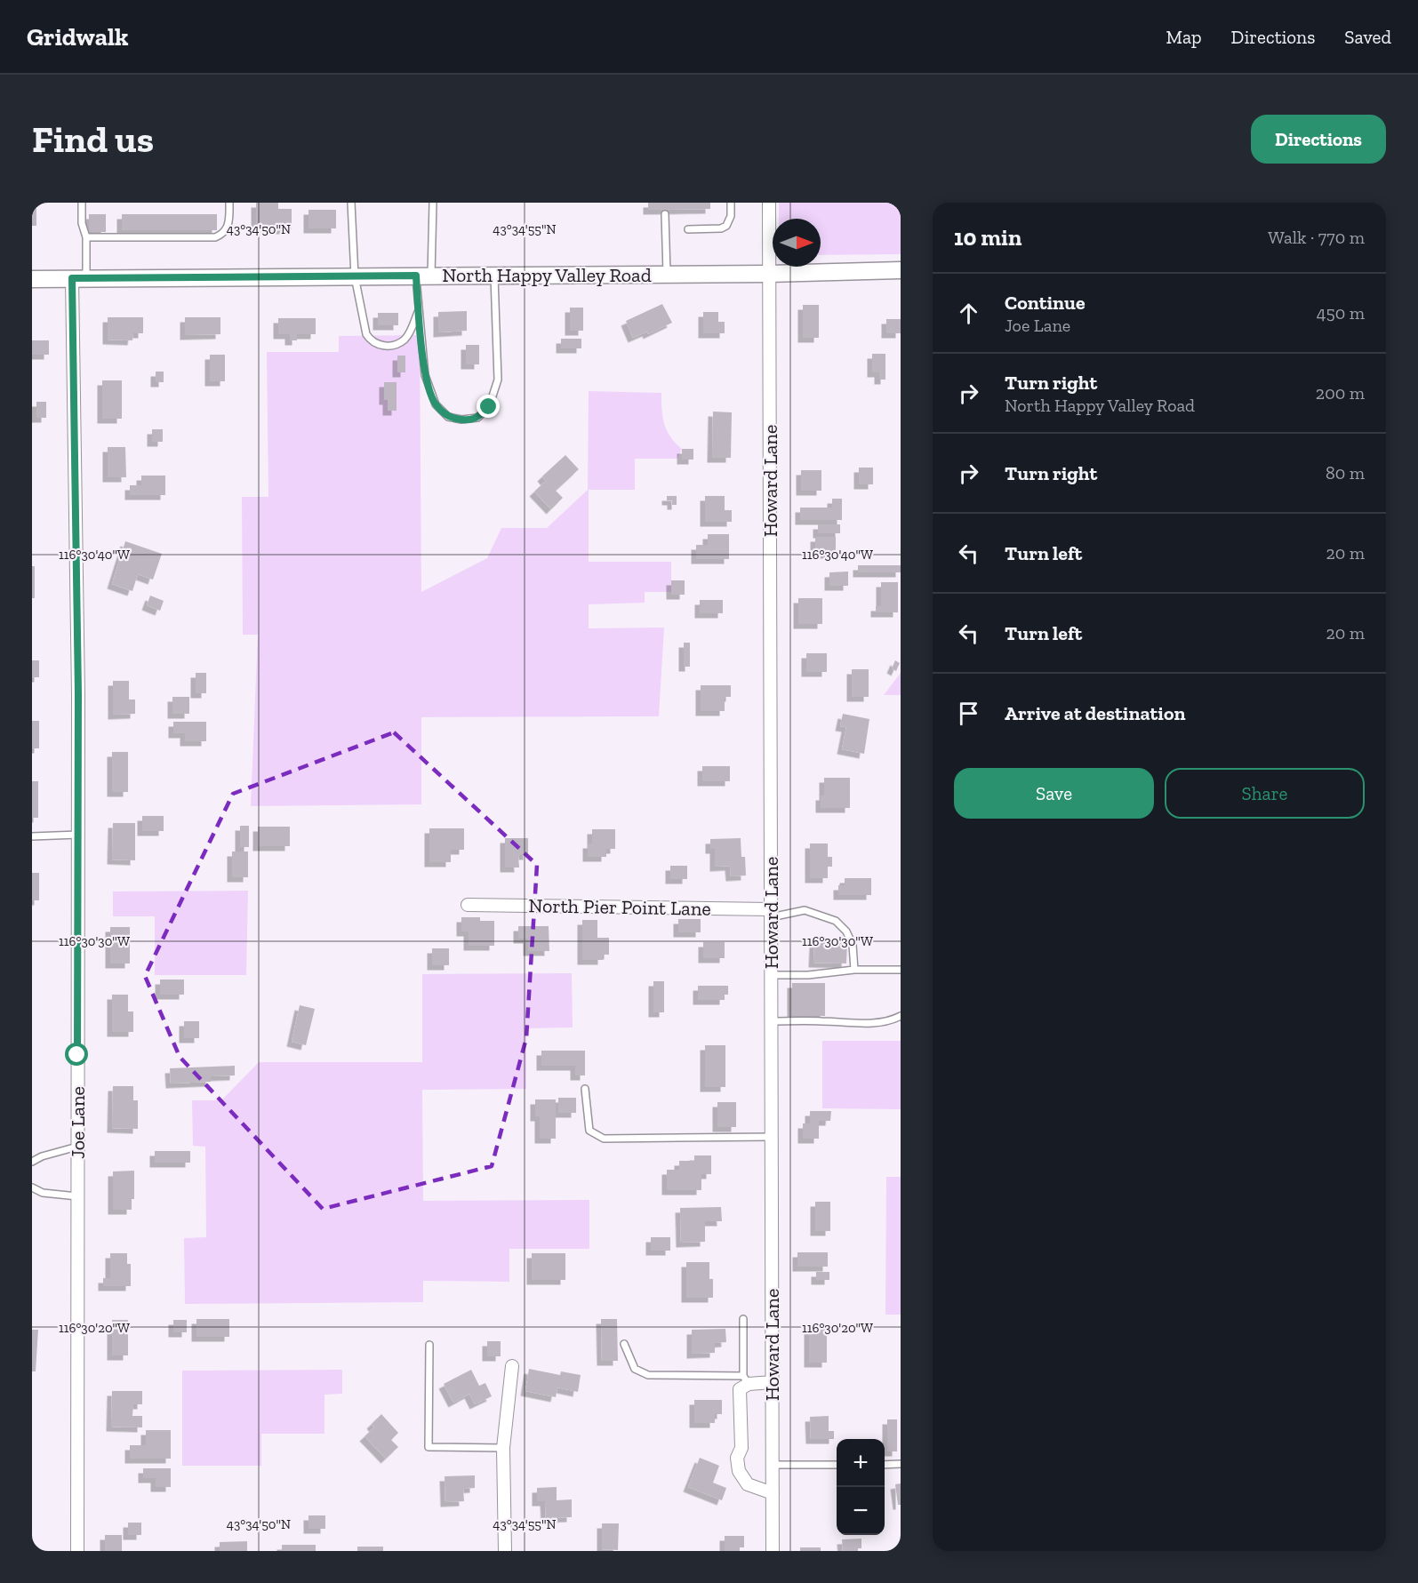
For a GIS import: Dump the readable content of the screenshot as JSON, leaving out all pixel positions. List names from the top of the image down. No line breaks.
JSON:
{"streets":{"main road":["North Happy Valley Road"],"street":["Howard Lane","North Pier Point Lane","Joe Lane"]},"crossings":[["North Happy Valley Road","Howard Lane"],["North Happy Valley Road","Joe Lane"],["Howard Lane","North Pier Point Lane"]],"north":"right","page":{"header":"Gridwalk","nav":["Map","Directions","Saved"],"buttons":["Directions",["Save","Share"]],"title":"Find us","heading":["10 min","Walk · 770 m"],"list":[["Continue","Joe Lane","450 m"],["Turn right","North Happy Valley Road","200 m"],["Turn right","80 m"],["Turn left","20 m"],["Turn left","20 m"],"Arrive at destination"],"map_buttons":["+","−"]},"coordinates":["43°34'50\"N","43°34'55\"N","116°30'40\"W","116°30'30\"W","116°30'20\"W"]}
